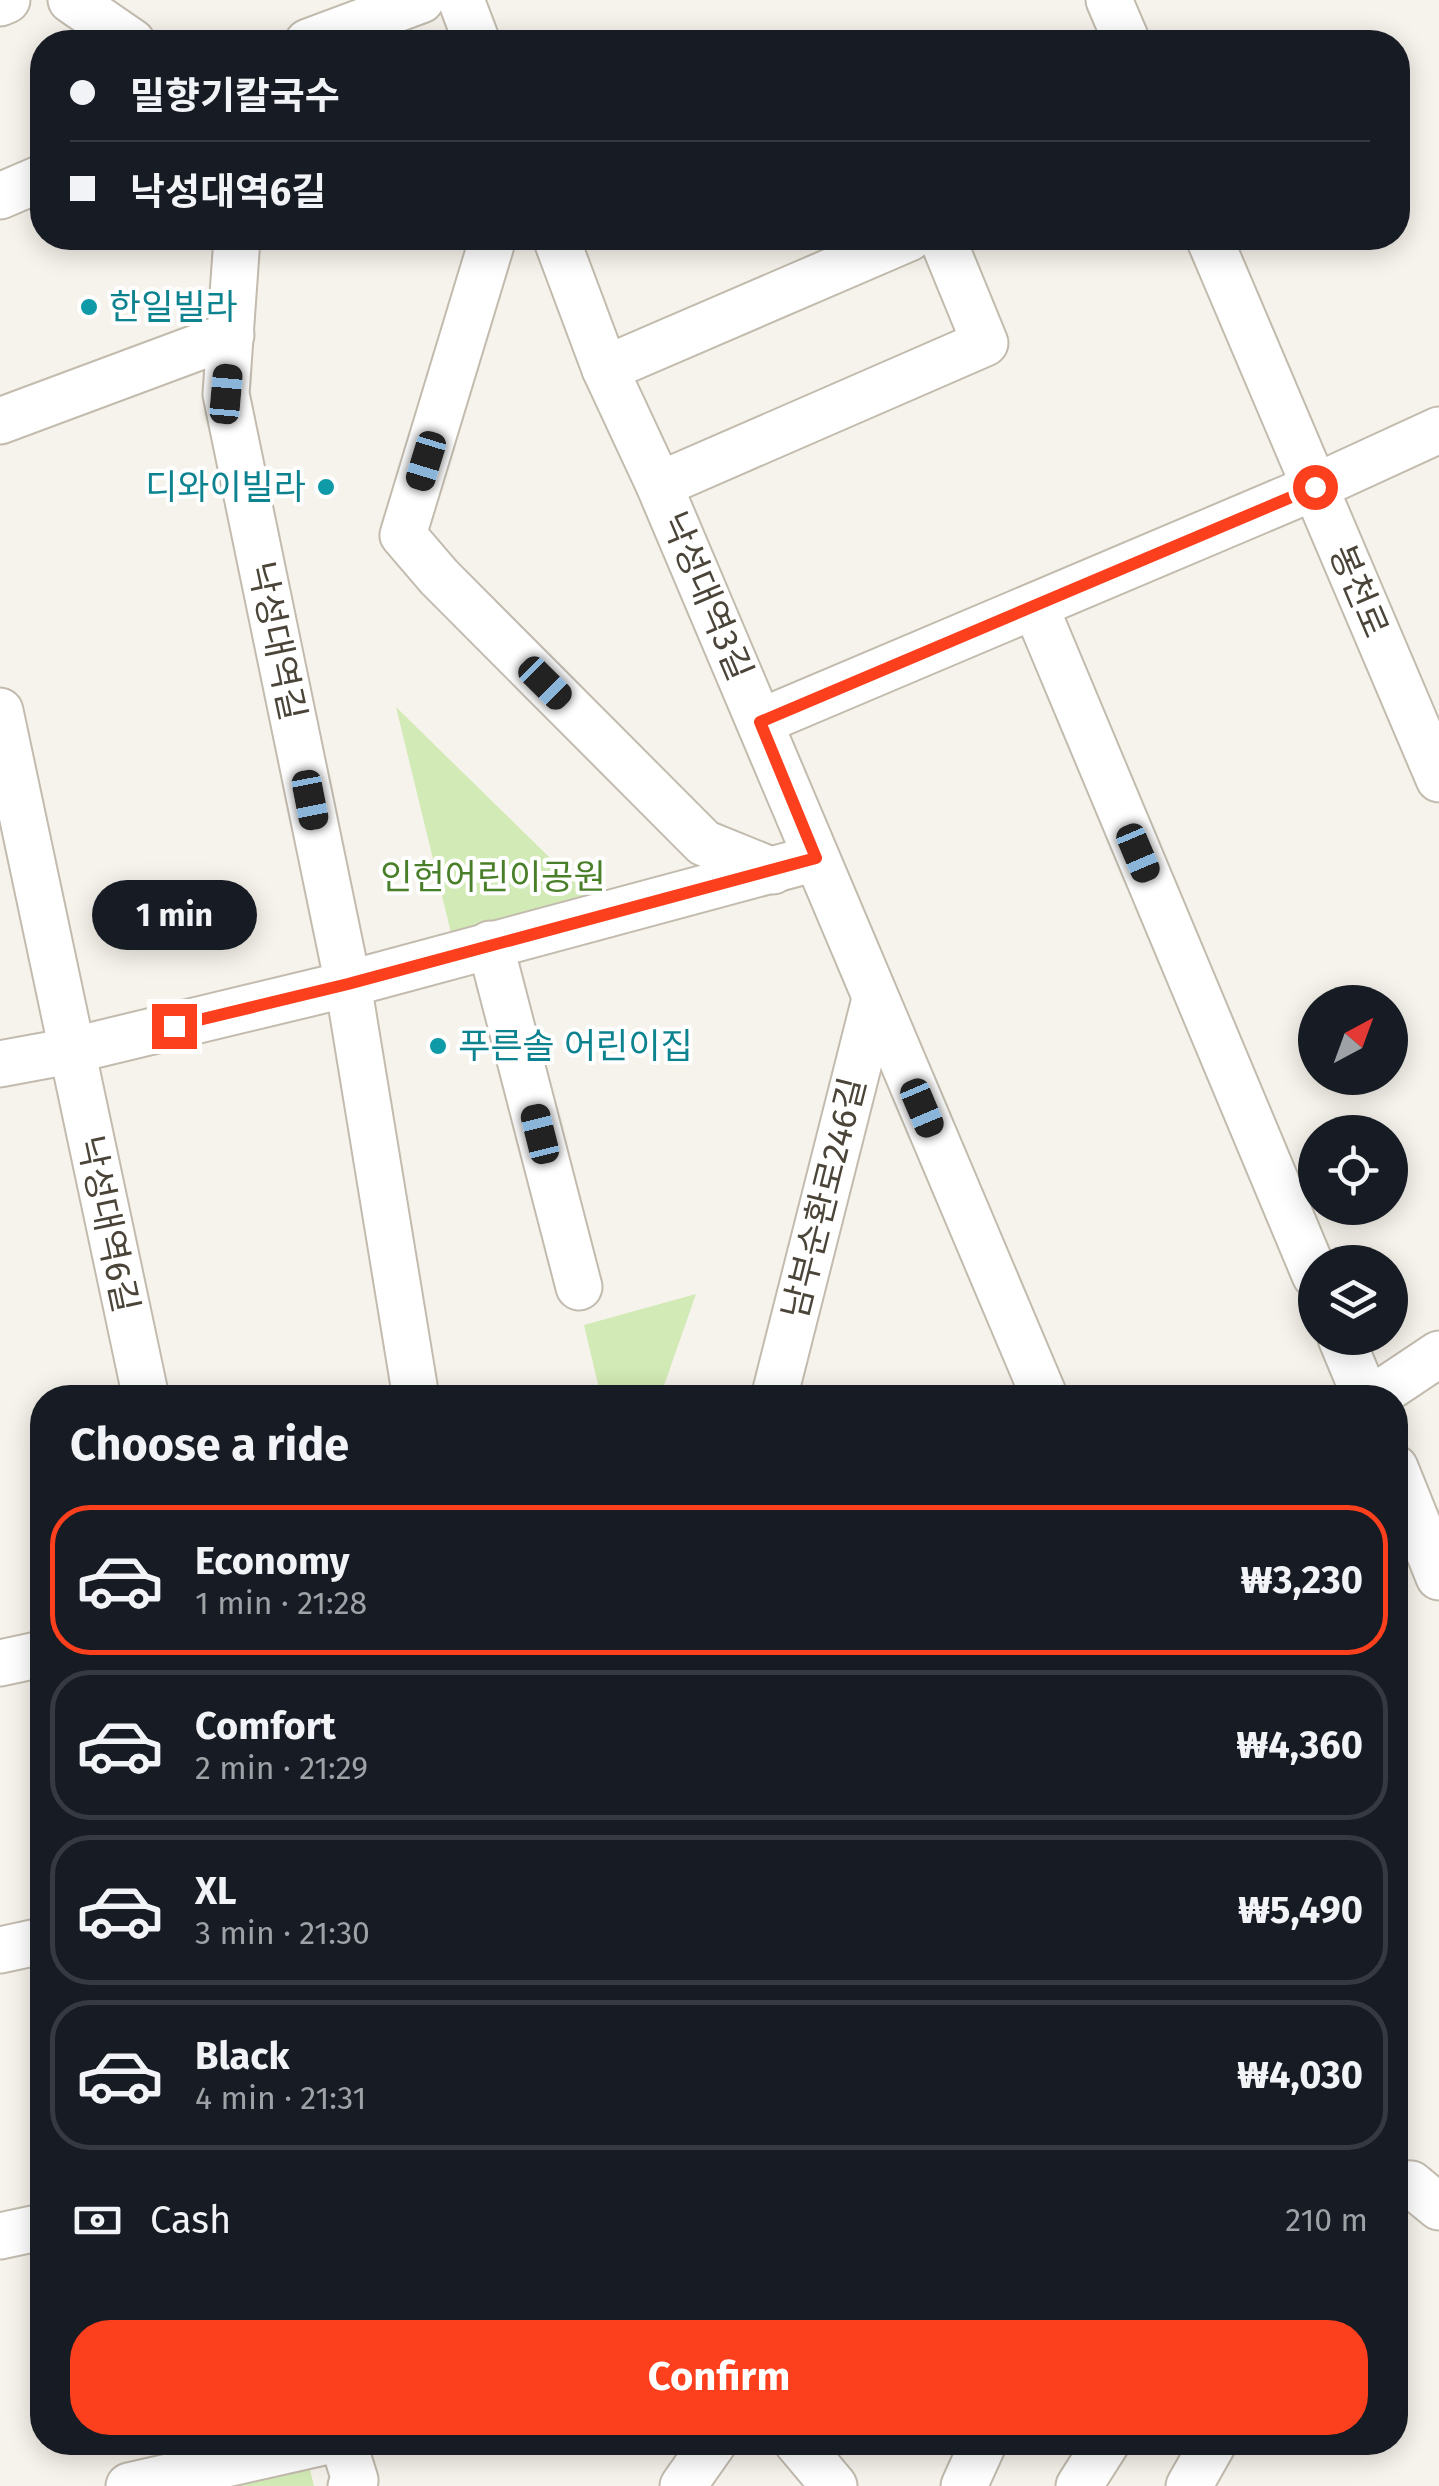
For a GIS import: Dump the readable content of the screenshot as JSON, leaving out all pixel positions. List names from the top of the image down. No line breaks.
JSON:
{"streets":{"street":["봉천로","낙성대역3길","낙성대역길","남부순환로246길","낙성대역6길"]},"crossings":[["낙성대역3길","남부순환로246길"]],"parks":["인헌어린이공원"],"places":["한일빌라","디와이빌라","푸른솔 어린이집"],"north":"top right","page":{"banner":["밀향기칼국수","낙성대역6길"],"bubble":"1 min","heading":"Choose a ride","list":[{"name":"Economy","note":"1 min · 21:28","value":"₩3,230"},{"name":"Comfort","note":"2 min · 21:29","value":"₩4,360"},{"name":"XL","note":"3 min · 21:30","value":"₩5,490"},{"name":"Black","note":"4 min · 21:31","value":"₩4,030"}],"pay":["Cash","210 m"],"buttons":"Confirm"}}
